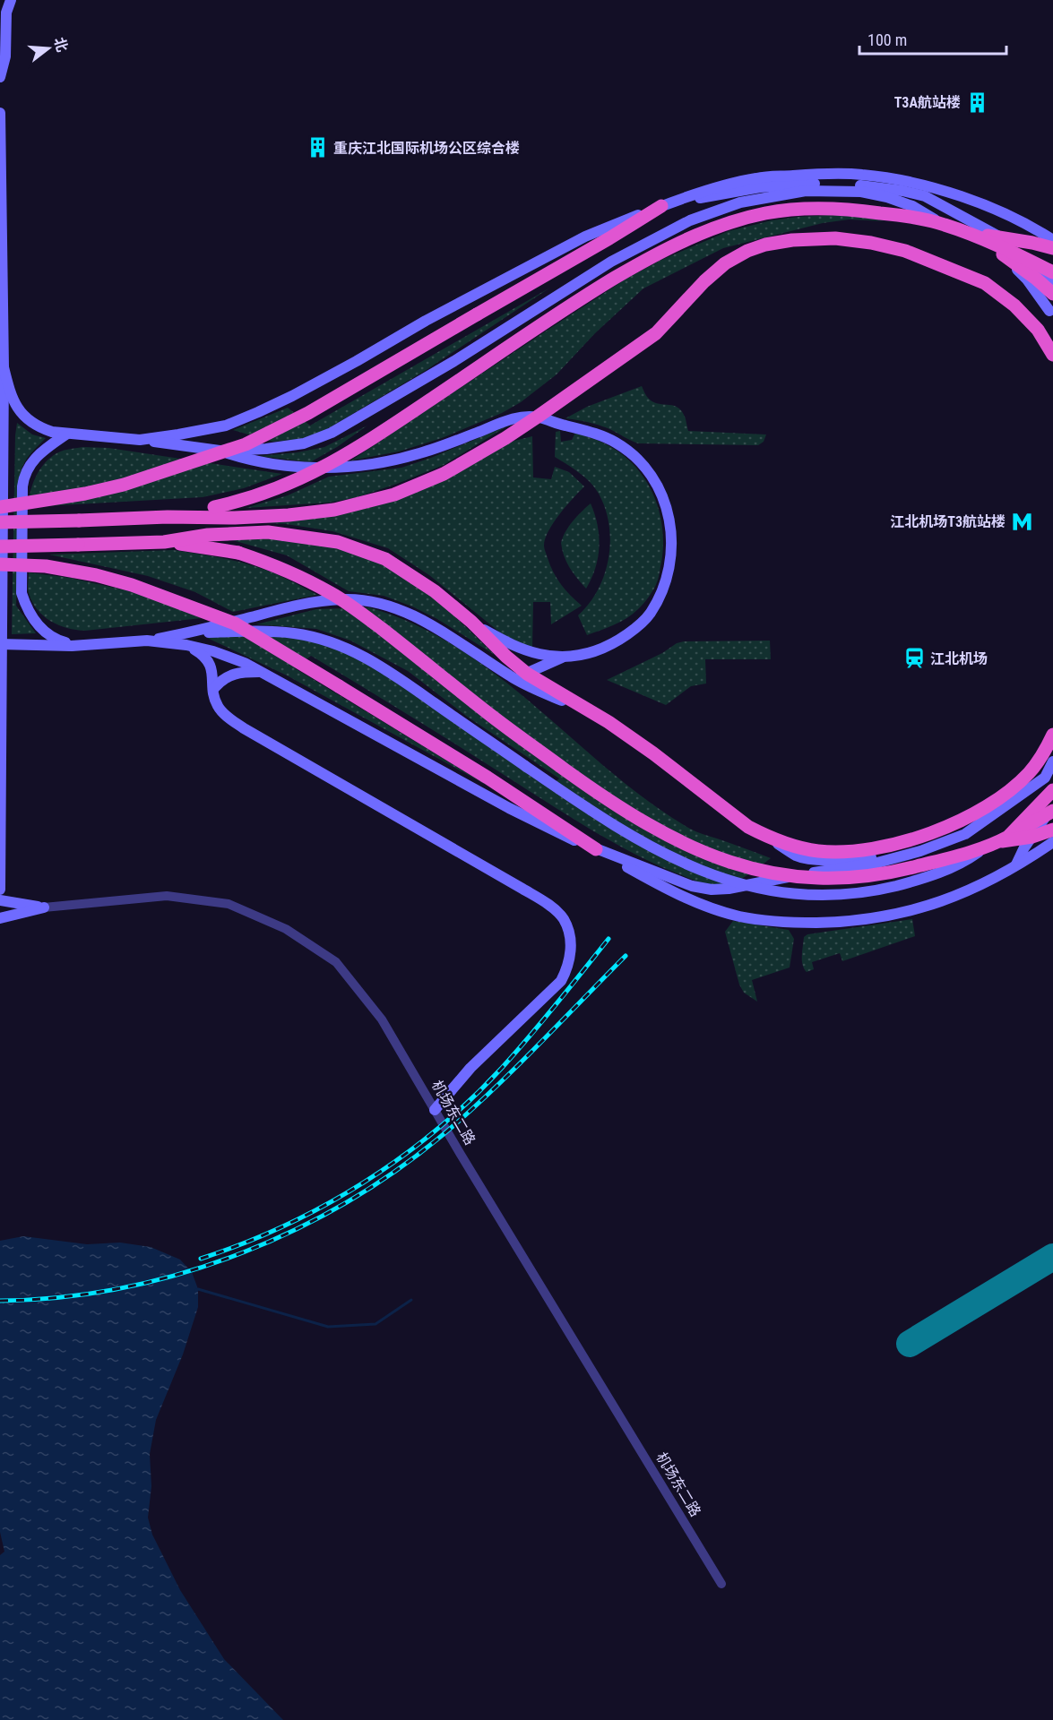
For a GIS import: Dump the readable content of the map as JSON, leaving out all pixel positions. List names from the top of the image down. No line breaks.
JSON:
{"streets":{"main road":["机场东二路"]},"places":{"building":["T3A航站楼","重庆江北国际机场公区综合楼"],"metro station":["江北机场T3航站楼"],"station":["江北机场"]},"scale_bar":"100 m","north":"right"}
